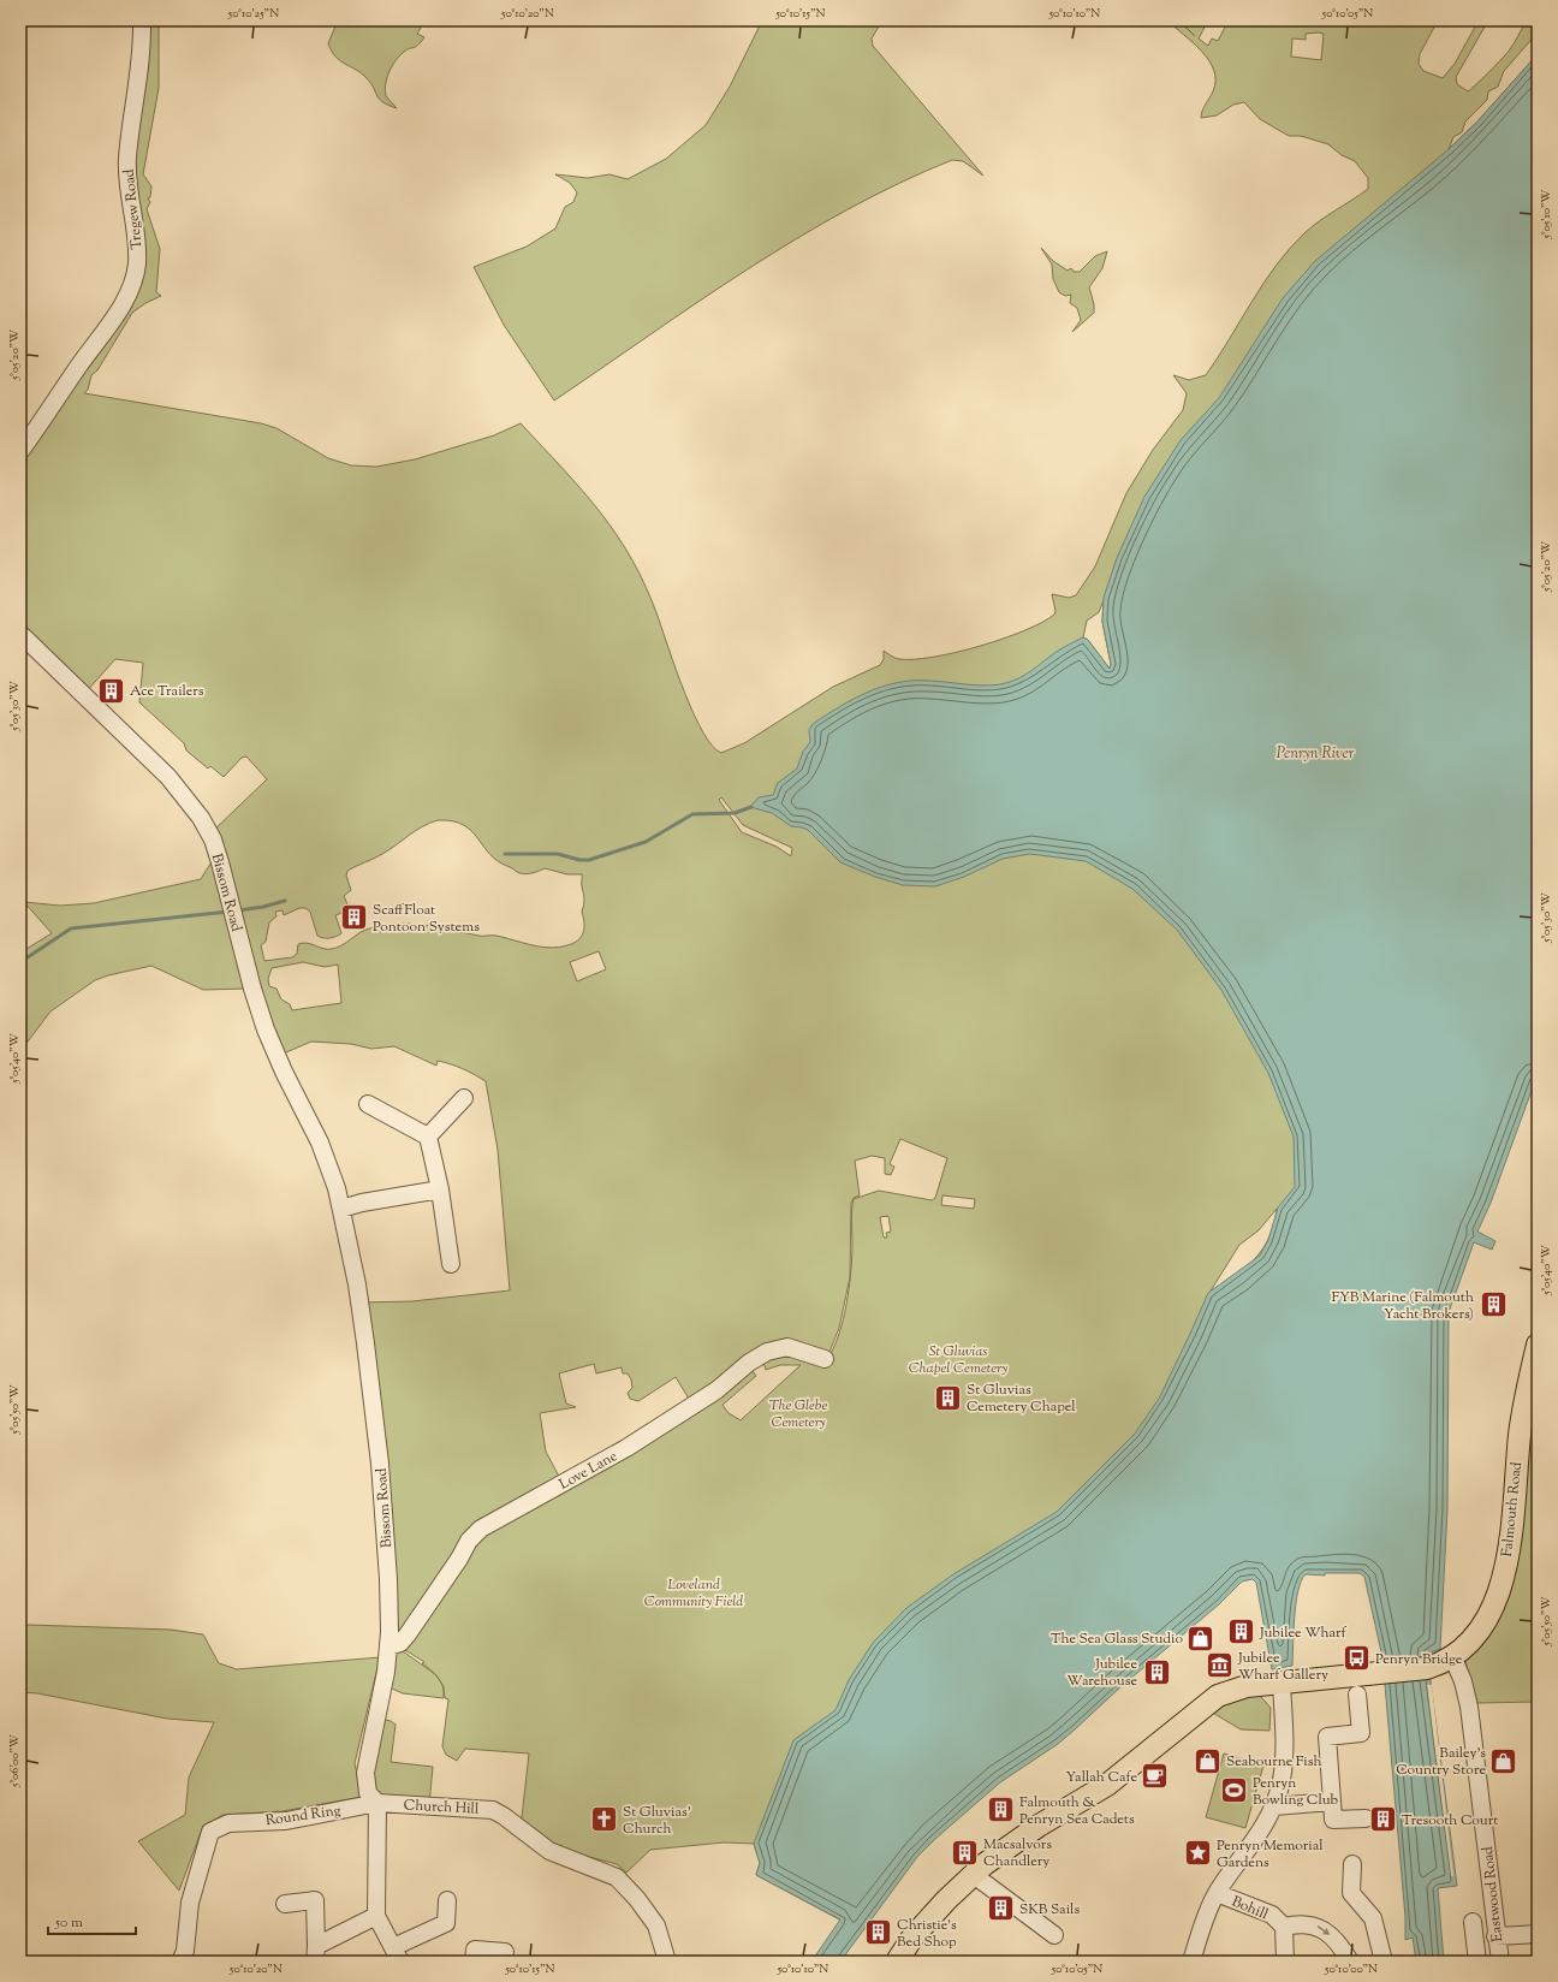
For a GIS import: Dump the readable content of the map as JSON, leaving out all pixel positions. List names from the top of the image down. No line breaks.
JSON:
{"streets":{"main road":["Falmouth Road"],"street":["Tregew Road","Bissom Road","Love Lane","Church Hill","Round Ring","Eastwood Road","Bohill"]},"crossings":[["Bissom Road","Love Lane"],["Bissom Road","Church Hill"],["Falmouth Road","Eastwood Road"],["Church Hill","Round Ring"]],"one_way":["Bohill"],"water":["Penryn River"],"parks":["St Gluvias Chapel Cemetery","The Glebe Cemetery","Loveland Community Field"],"places":{"building":["Ace Trailers","ScaffFloat Pontoon Systems","FYB Marine (Falmouth Yacht Brokers)","St Gluvias Cemetery Chapel","Jubilee Wharf","Jubilee Warehouse","Falmouth & Penryn Sea Cadets","Tresooth Court","Macsalvors Chandlery","SKB Sails","Christie's Bed Shop"],"shop":["The Sea Glass Studio","Seabourne Fish","Bailey's Country Store"],"bus stop":["Penryn Bridge"],"museum":["Jubilee Wharf Gallery"],"cafe":["Yallah Cafe"],"sports":["Penryn Bowling Club"],"church":["St Gluvias' Church"],"place":["Penryn Memorial Gardens"]},"scale_bar":"50 m","coordinates":["50°10'25\"N","50°10'20\"N","50°10'15\"N","50°10'10\"N","50°10'05\"N","5°05'10\"W","5°05'20\"W","5°05'30\"W","5°05'40\"W","5°05'50\"W","5°06'00\"W","50°10'00\"N"]}
